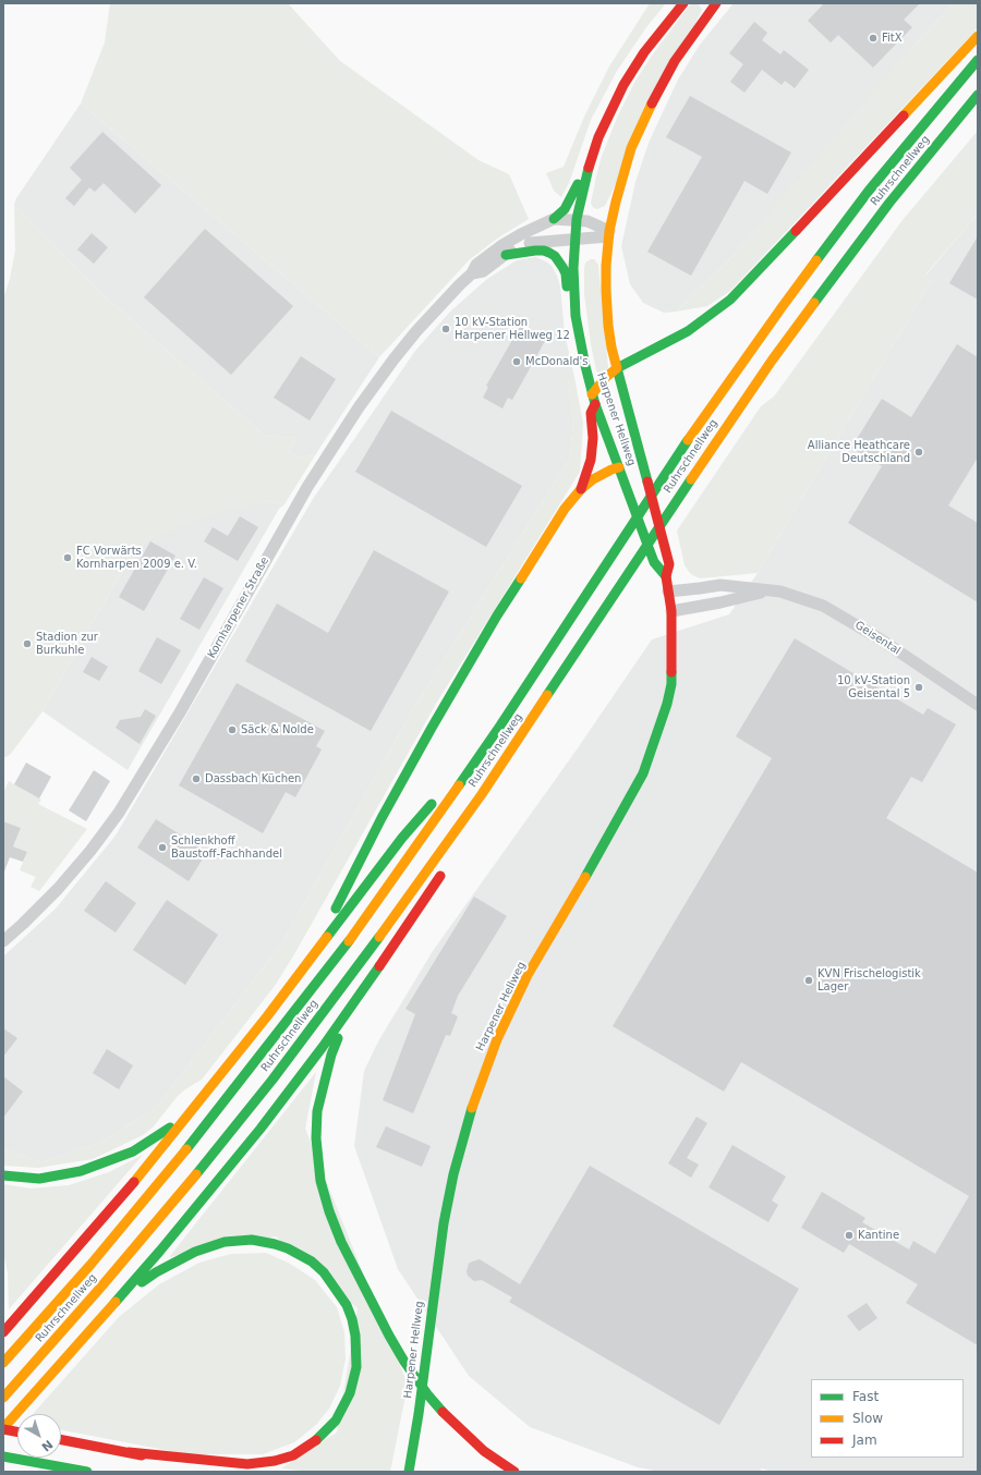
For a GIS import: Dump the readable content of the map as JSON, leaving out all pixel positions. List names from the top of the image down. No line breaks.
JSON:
{"streets":{"main road":["Ruhrschnellweg","Harpener Hellweg"],"street":["Kornharpener Straße","Geisental"]},"crossings":[["Harpener Hellweg","Kornharpener Straße"],["Harpener Hellweg","Geisental"]],"places":["FitX","10 kV-Station Harpener Hellweg 12","McDonald's","Alliance Heathcare Deutschland","FC Vorwärts Kornharpen 2009 e. V.","Stadion zur Burkuhle","10 kV-Station Geisental 5","Säck & Nolde","Dassbach Küchen","Schlenkhoff Baustoff-Fachhandel","KVN Frischelogistik Lager","Kantine"],"legend":["Fast","Slow","Jam"],"north":"bottom right"}
